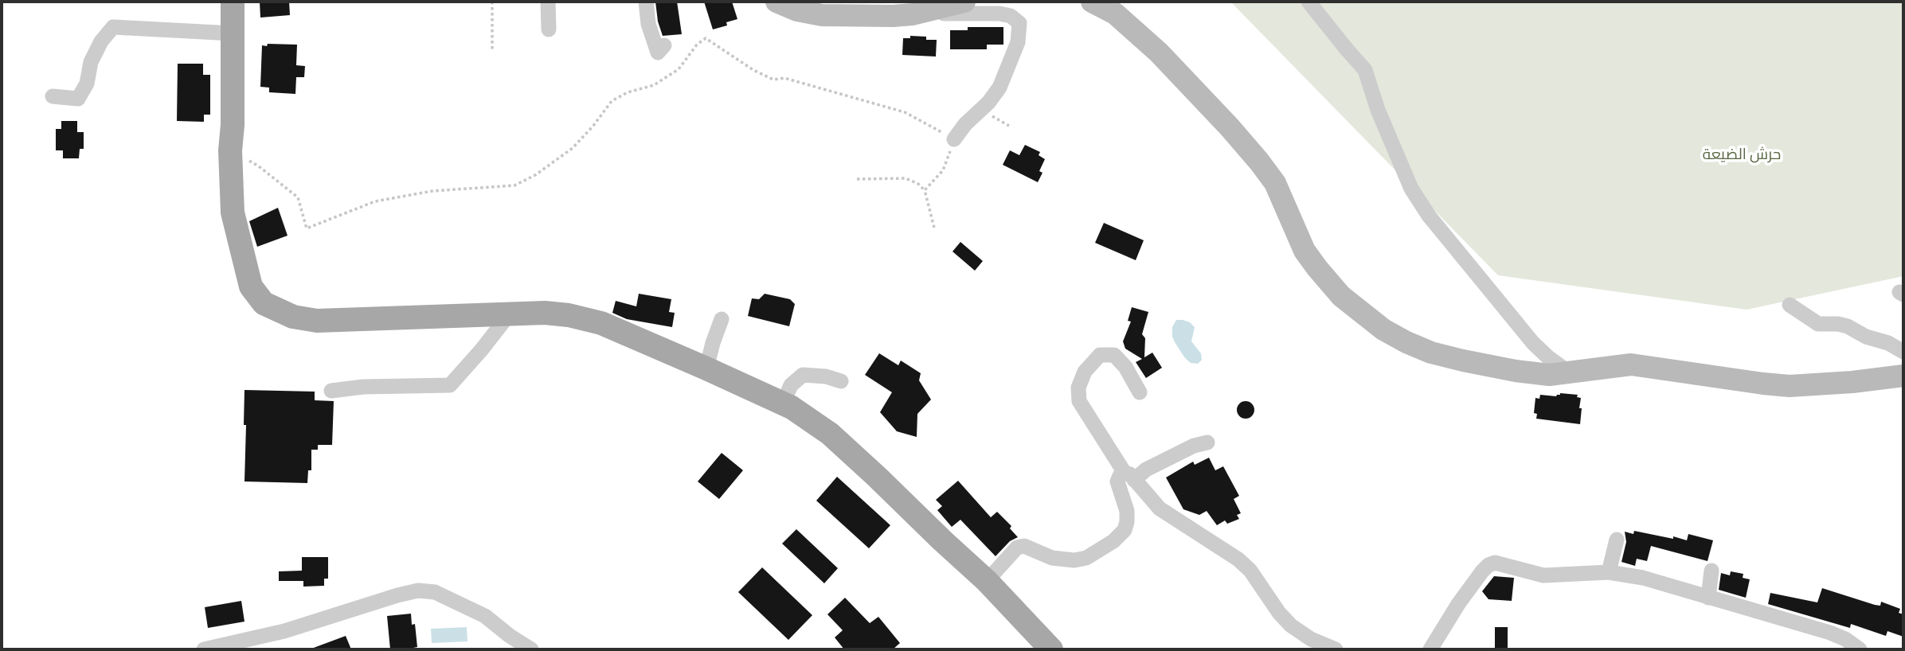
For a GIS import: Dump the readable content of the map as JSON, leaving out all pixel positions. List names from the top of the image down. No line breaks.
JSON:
{"parks":["حرش الضيعة"]}
